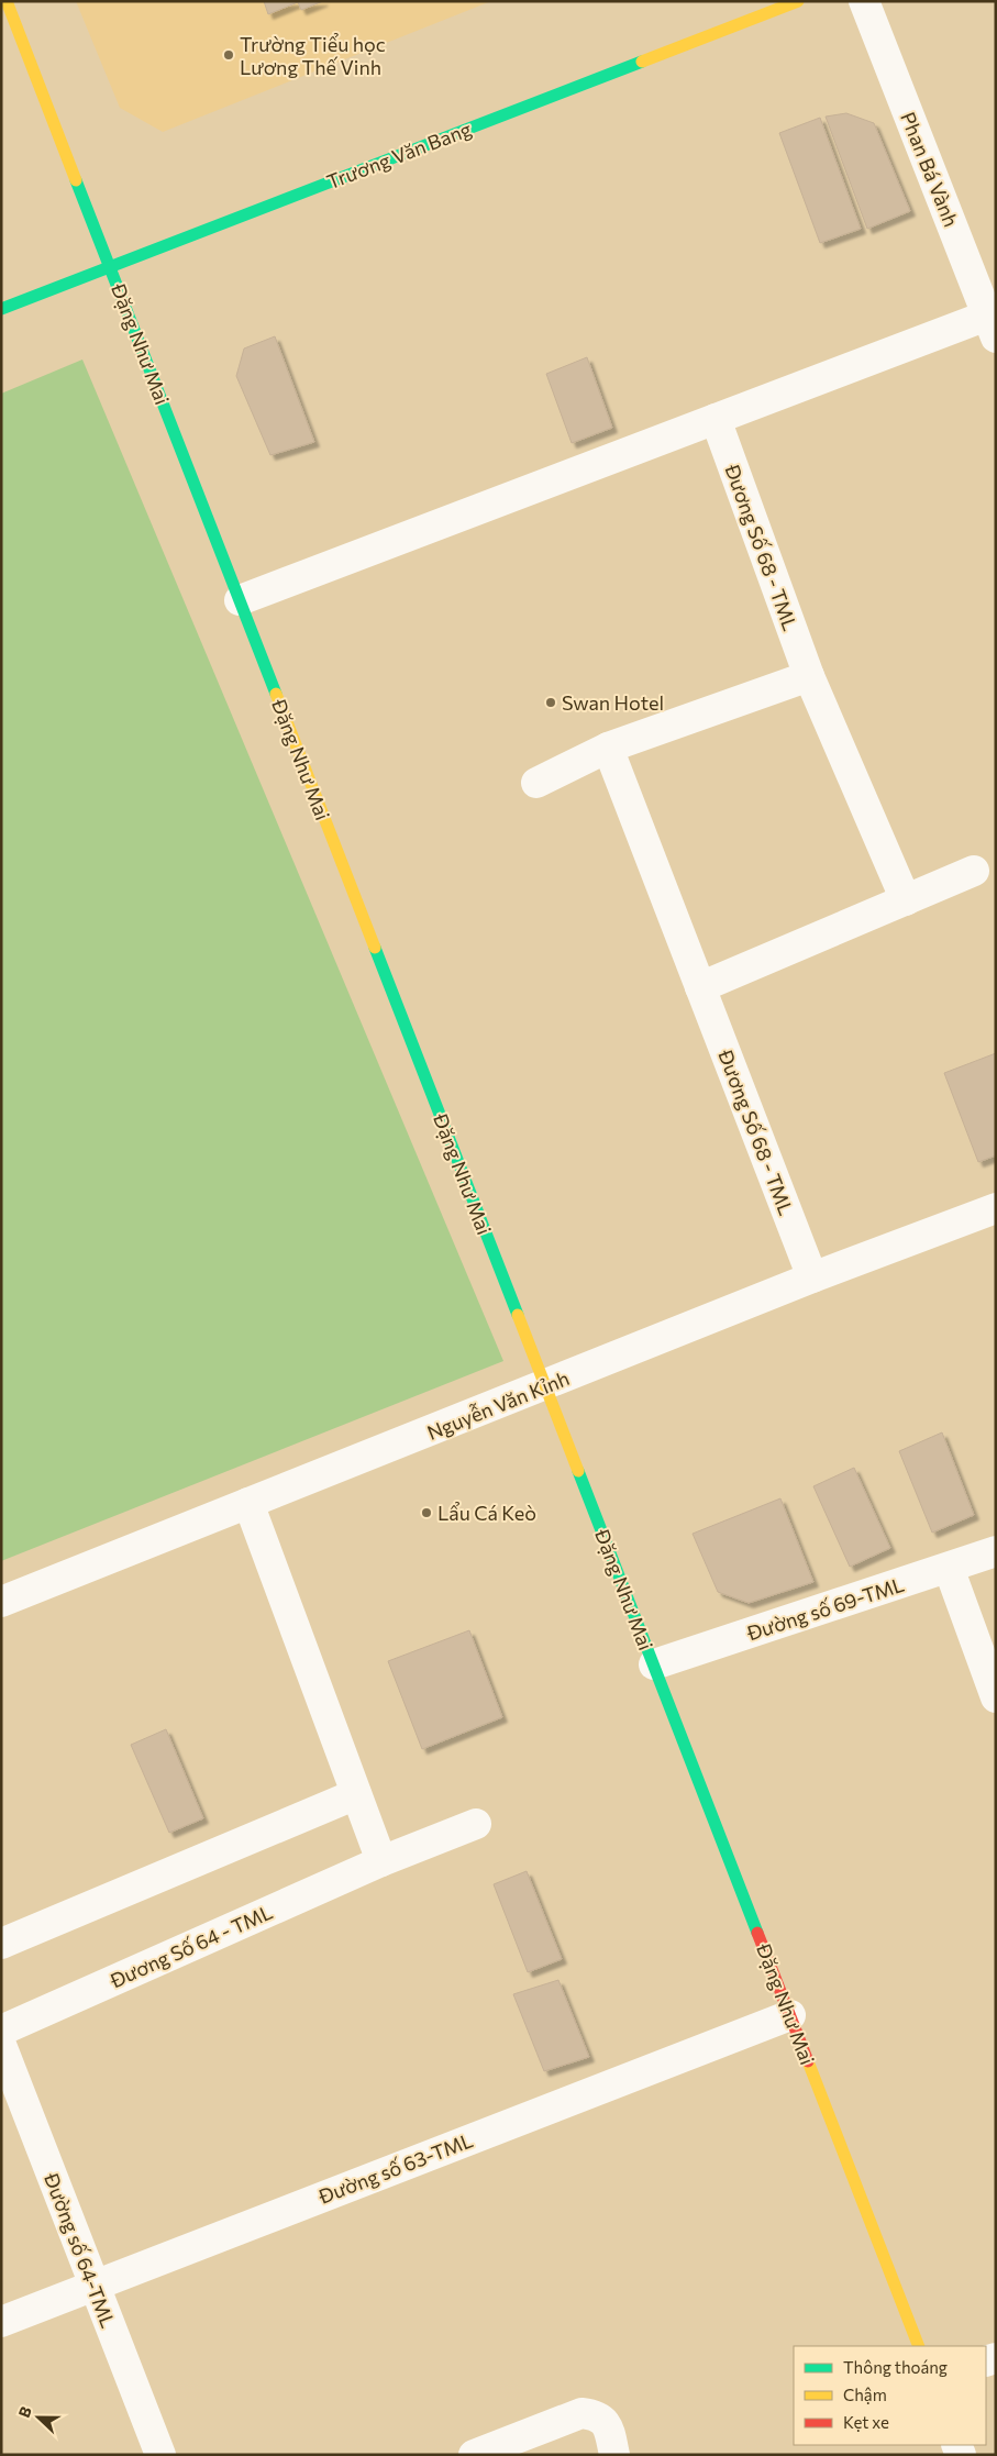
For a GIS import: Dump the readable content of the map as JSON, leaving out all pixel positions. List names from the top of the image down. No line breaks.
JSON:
{"streets":{"street":["Trương Văn Bang","Phan Bá Vành","Đặng Như Mai","Đương Số 68 - TML","Nguyễn Văn Kỉnh","Đường số 69-TML","Đương Số 64 - TML","Đường số 63-TML","Đường số 64-TML"]},"crossings":[["Trương Văn Bang","Đặng Như Mai"],["Đặng Như Mai","Nguyễn Văn Kỉnh"],["Đặng Như Mai","Đường số 69-TML"],["Đặng Như Mai","Đường số 63-TML"],["Đương Số 68 - TML","Nguyễn Văn Kỉnh"],["Đường số 63-TML","Đường số 64-TML"]],"places":["Trường Tiểu học Lương Thế Vinh","Swan Hotel","Lẩu Cá Keò"],"legend":["Thông thoáng","Chậm","Kẹt xe"],"north":"left"}
